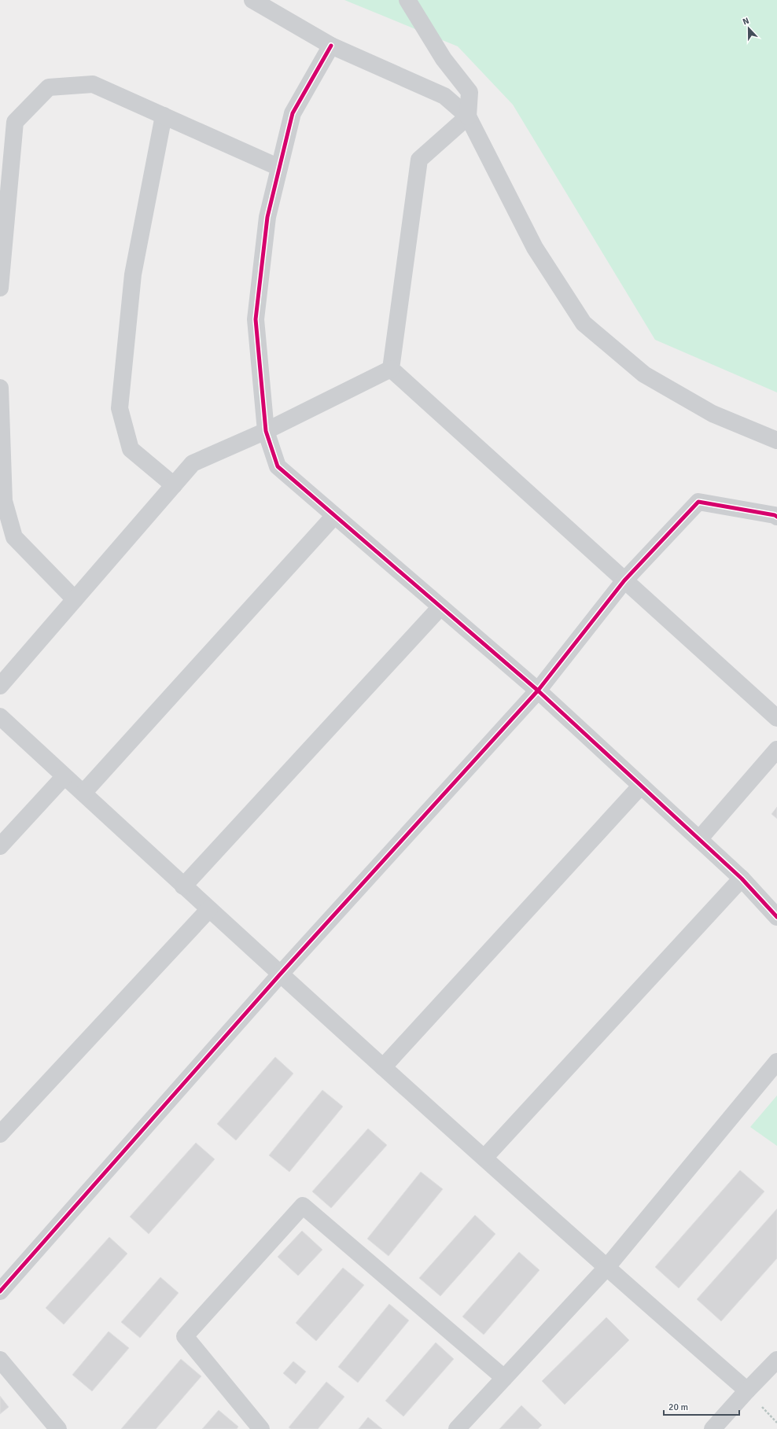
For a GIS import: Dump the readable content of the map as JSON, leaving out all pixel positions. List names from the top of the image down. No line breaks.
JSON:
{"scale_bar":"20 m","north":"top"}
